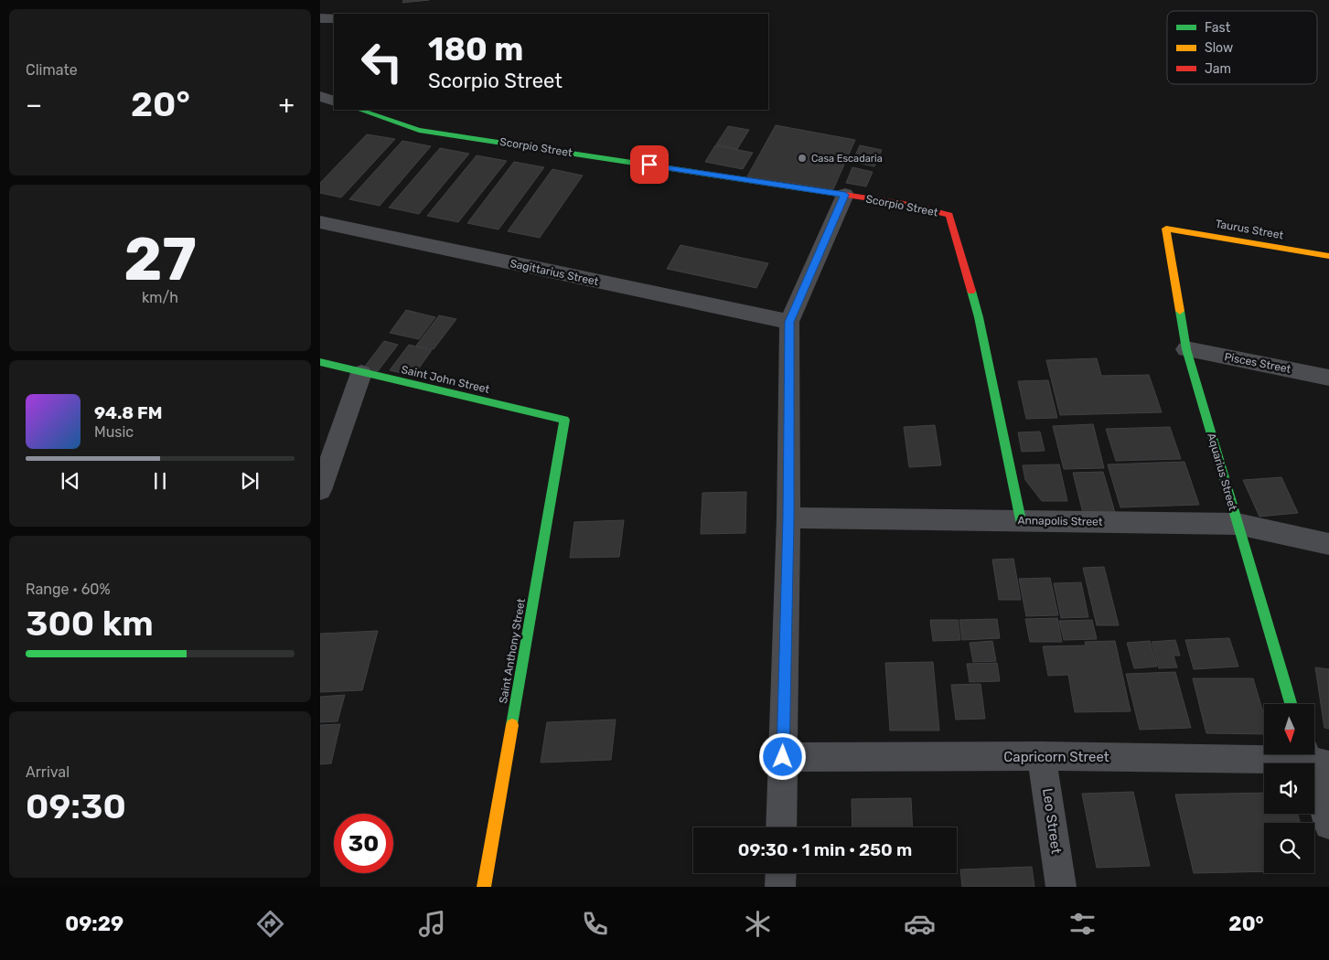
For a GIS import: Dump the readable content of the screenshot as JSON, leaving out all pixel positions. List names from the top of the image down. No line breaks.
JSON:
{"streets":{"street":["Scorpio Street","Taurus Street","Sagittarius Street","Pisces Street","Saint John Street","Aquarius Street","Annapolis Street","Saint Anthony Street","Capricorn Street","Leo Street"]},"crossings":[["Scorpio Street","Annapolis Street"],["Taurus Street","Aquarius Street"],["Pisces Street","Aquarius Street"],["Saint John Street","Saint Anthony Street"],["Aquarius Street","Annapolis Street"],["Capricorn Street","Leo Street"]],"places":["Casa Escadaria"],"legend":["Fast","Slow","Jam"],"north":"bottom","page":{"tile":["Climate",["27","km/h"],["Range · 60%","300 km"],["Arrival","09:30"]],"turn":["180 m","Scorpio Street"],"heat":["−","20°","+"],"song":["94.8 FM","Music"],"limit":"30","trip":"09:30 · 1 min · 250 m","tabs":["09:29","20°"]}}
